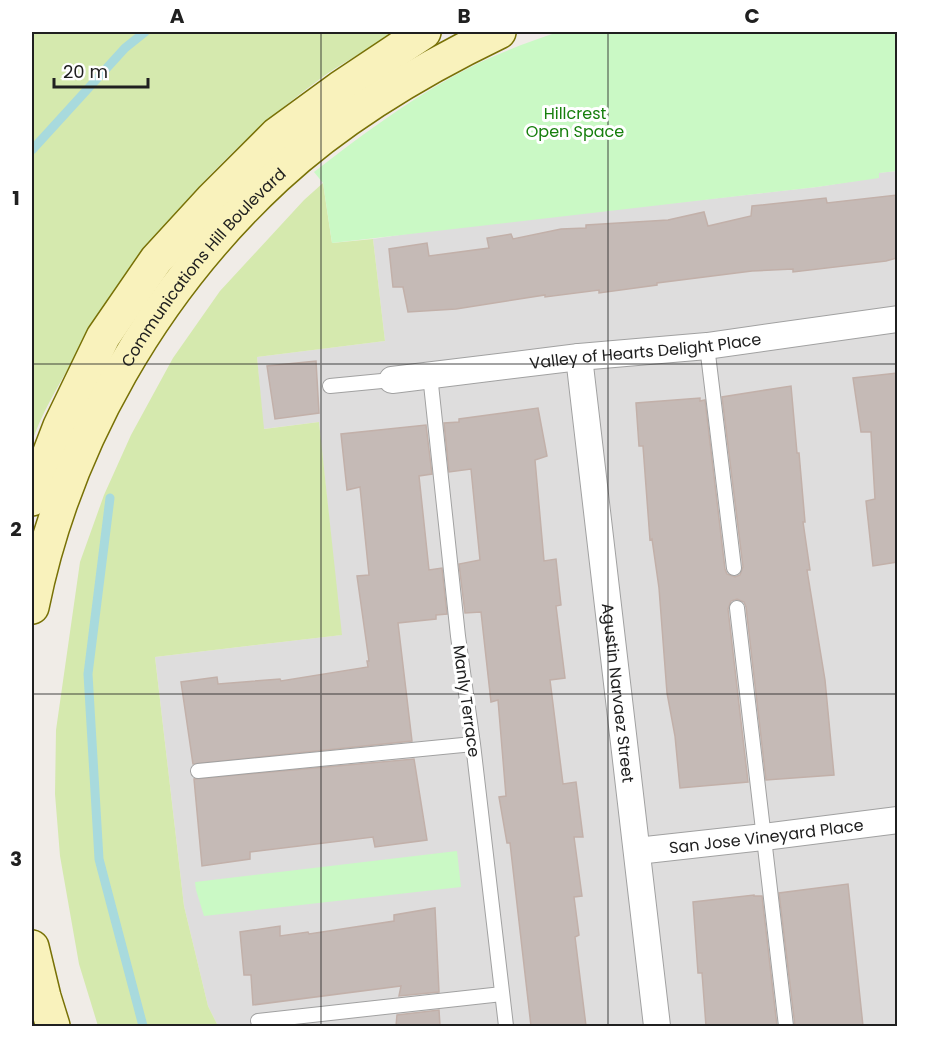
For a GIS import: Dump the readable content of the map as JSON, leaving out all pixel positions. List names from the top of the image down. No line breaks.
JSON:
{"streets":{"street":["Communications Hill Boulevard","Valley of Hearts Delight Place","Agustin Narvaez Street","San Jose Vineyard Place"],"lane":["Manly Terrace"]},"crossings":[["Valley of Hearts Delight Place","Agustin Narvaez Street"],["Valley of Hearts Delight Place","Manly Terrace"],["Agustin Narvaez Street","San Jose Vineyard Place"]],"parks":["Hillcrest Open Space"],"scale_bar":"20 m","grid":{"columns":["A","B","C"],"rows":["1","2","3"]}}
